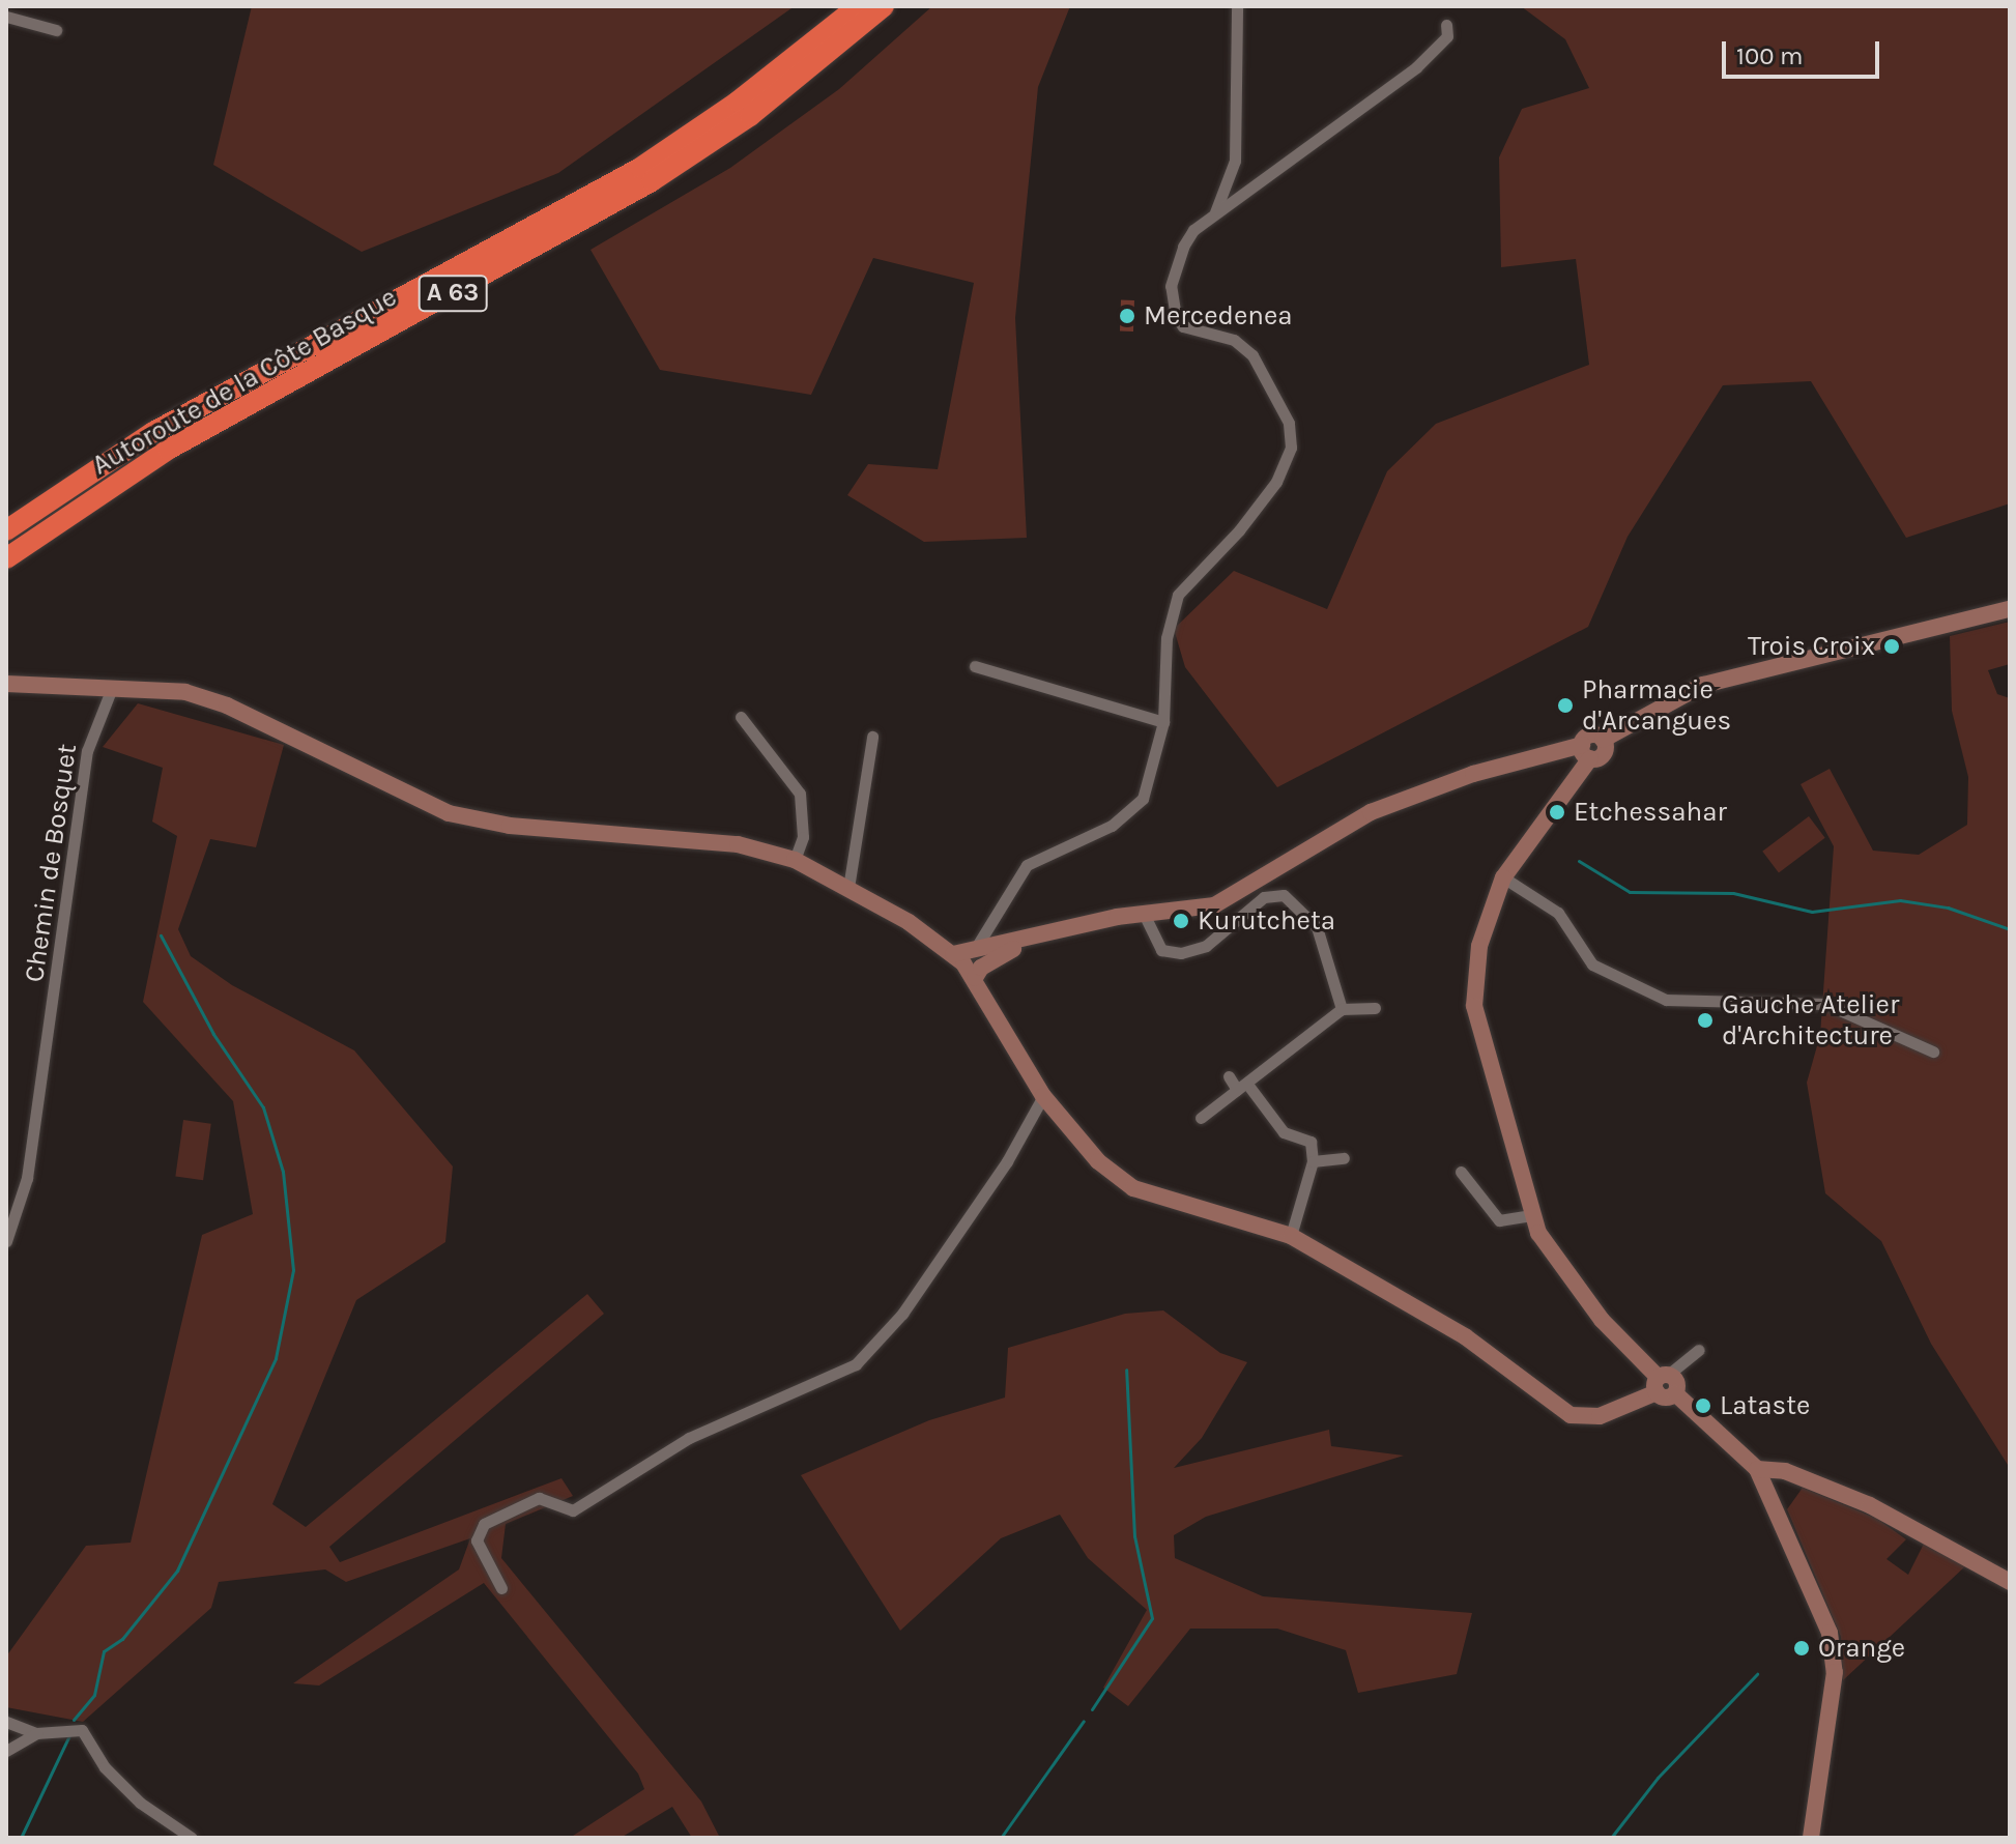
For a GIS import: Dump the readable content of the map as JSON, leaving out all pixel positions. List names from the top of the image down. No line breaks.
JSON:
{"streets":{"highway":["A 63","Autoroute de la Côte Basque"],"street":["Chemin de Bosquet"]},"places":["Mercedenea","Trois Croix","Pharmacie d'Arcangues","Etchessahar","Kurutcheta","Gauche Atelier d'Architecture","Lataste","Orange"],"scale_bar":"100 m"}
